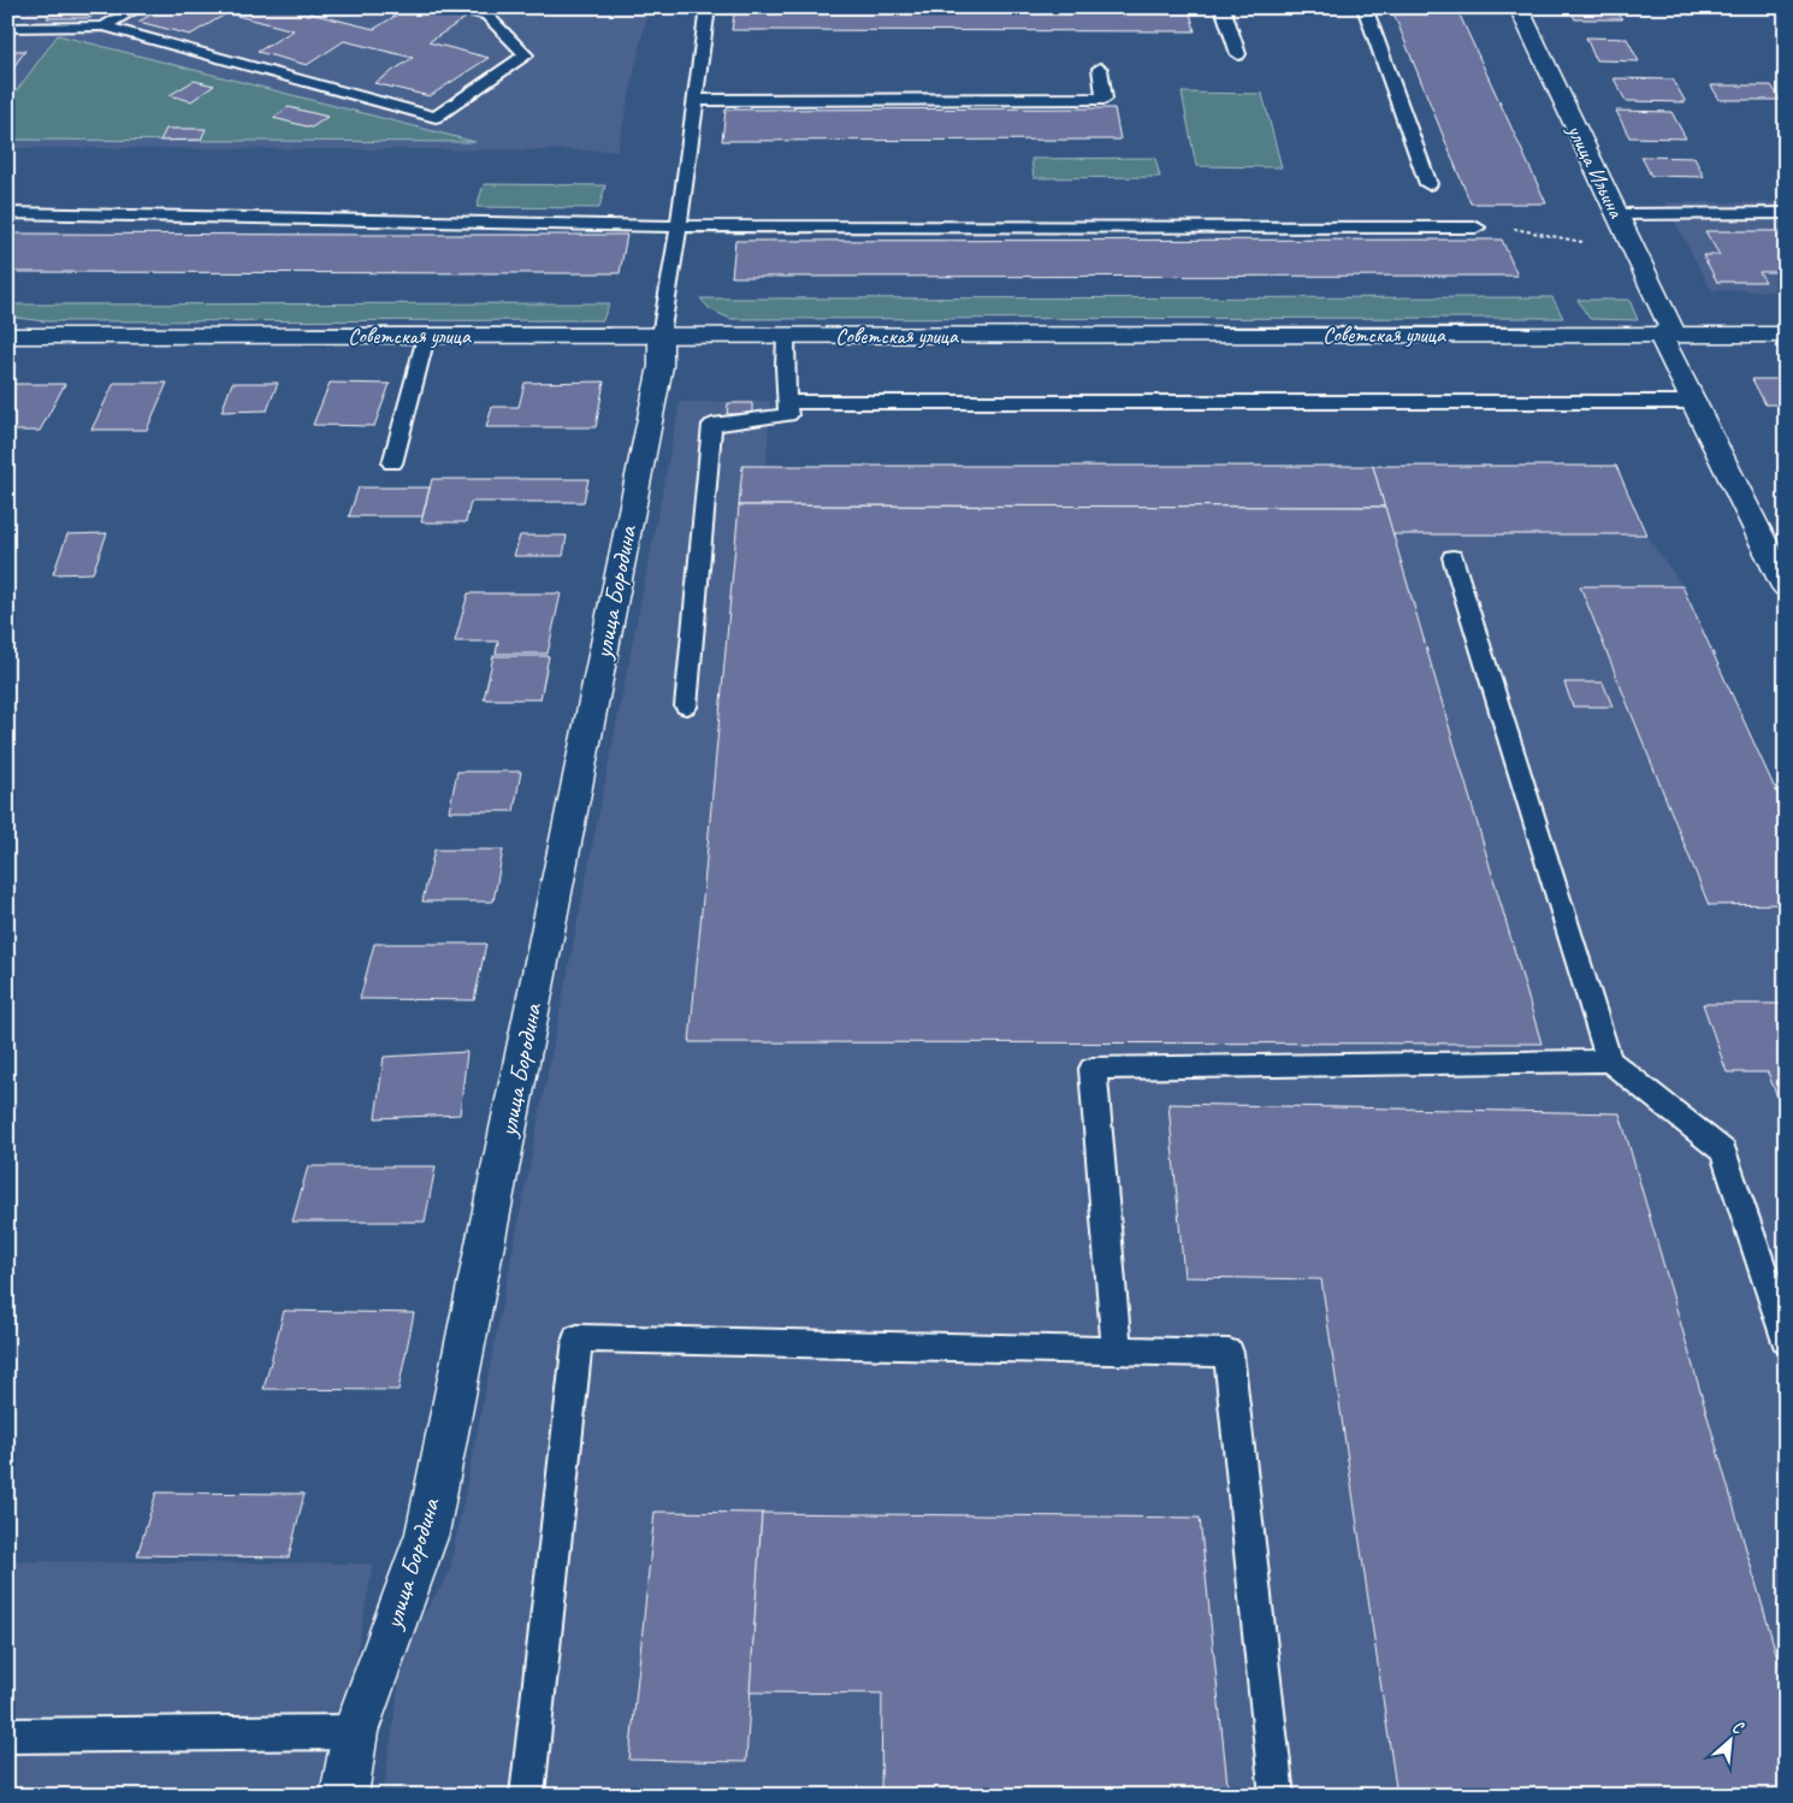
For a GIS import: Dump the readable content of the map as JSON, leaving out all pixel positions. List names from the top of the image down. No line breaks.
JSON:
{"streets":{"street":["улица Ильина","Советская улица","улица Бородина"]},"crossings":[["улица Ильина","Советская улица"],["Советская улица","улица Бородина"]],"north":"top right"}
